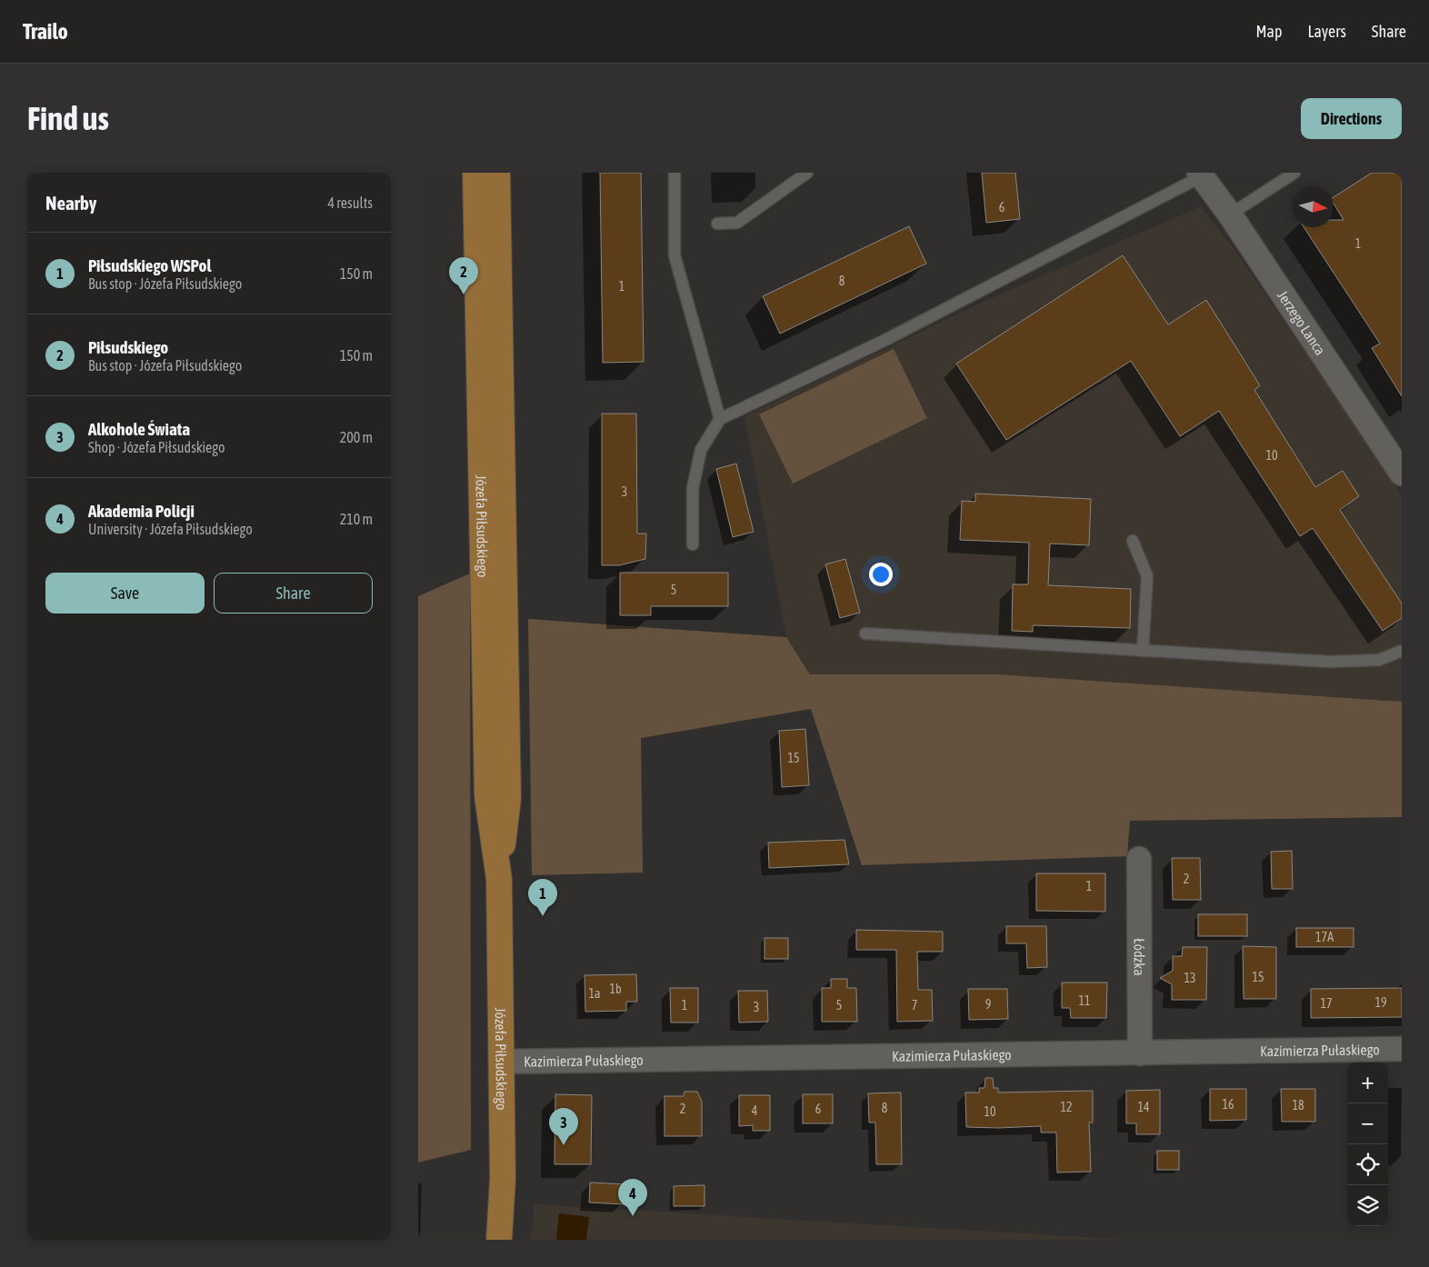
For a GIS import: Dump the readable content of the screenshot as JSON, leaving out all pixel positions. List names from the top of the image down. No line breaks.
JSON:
{"streets":{"main road":["Józefa Piłsudskiego"],"street":["Jerzego Lanca","Łódzka","Kazimierza Pułaskiego"]},"crossings":[["Józefa Piłsudskiego","Kazimierza Pułaskiego"],["Łódzka","Kazimierza Pułaskiego"]],"house_numbers":["6","1","8","1","10","3","5","15","2","1","17A","15","13","1b","1a","11","19","17","9","1","5","7","3","16","18","12","14","8","2","6","4","10"],"north":"right","page":{"header":"Trailo","nav":["Map","Layers","Share"],"buttons":["Directions",["Save","Share"]],"title":"Find us","heading":["Nearby","4 results"],"list":[{"mark":"1","name":"Piłsudskiego WSPol","note":"Bus stop · Józefa Piłsudskiego","value":"150 m"},{"mark":"2","name":"Piłsudskiego","note":"Bus stop · Józefa Piłsudskiego","value":"150 m"},{"mark":"3","name":"Alkohole Świata","note":"Shop · Józefa Piłsudskiego","value":"200 m"},{"mark":"4","name":"Akademia Policji","note":"University · Józefa Piłsudskiego","value":"210 m"}],"pins":["2","1","3","4"],"map_buttons":["+","−"]}}
